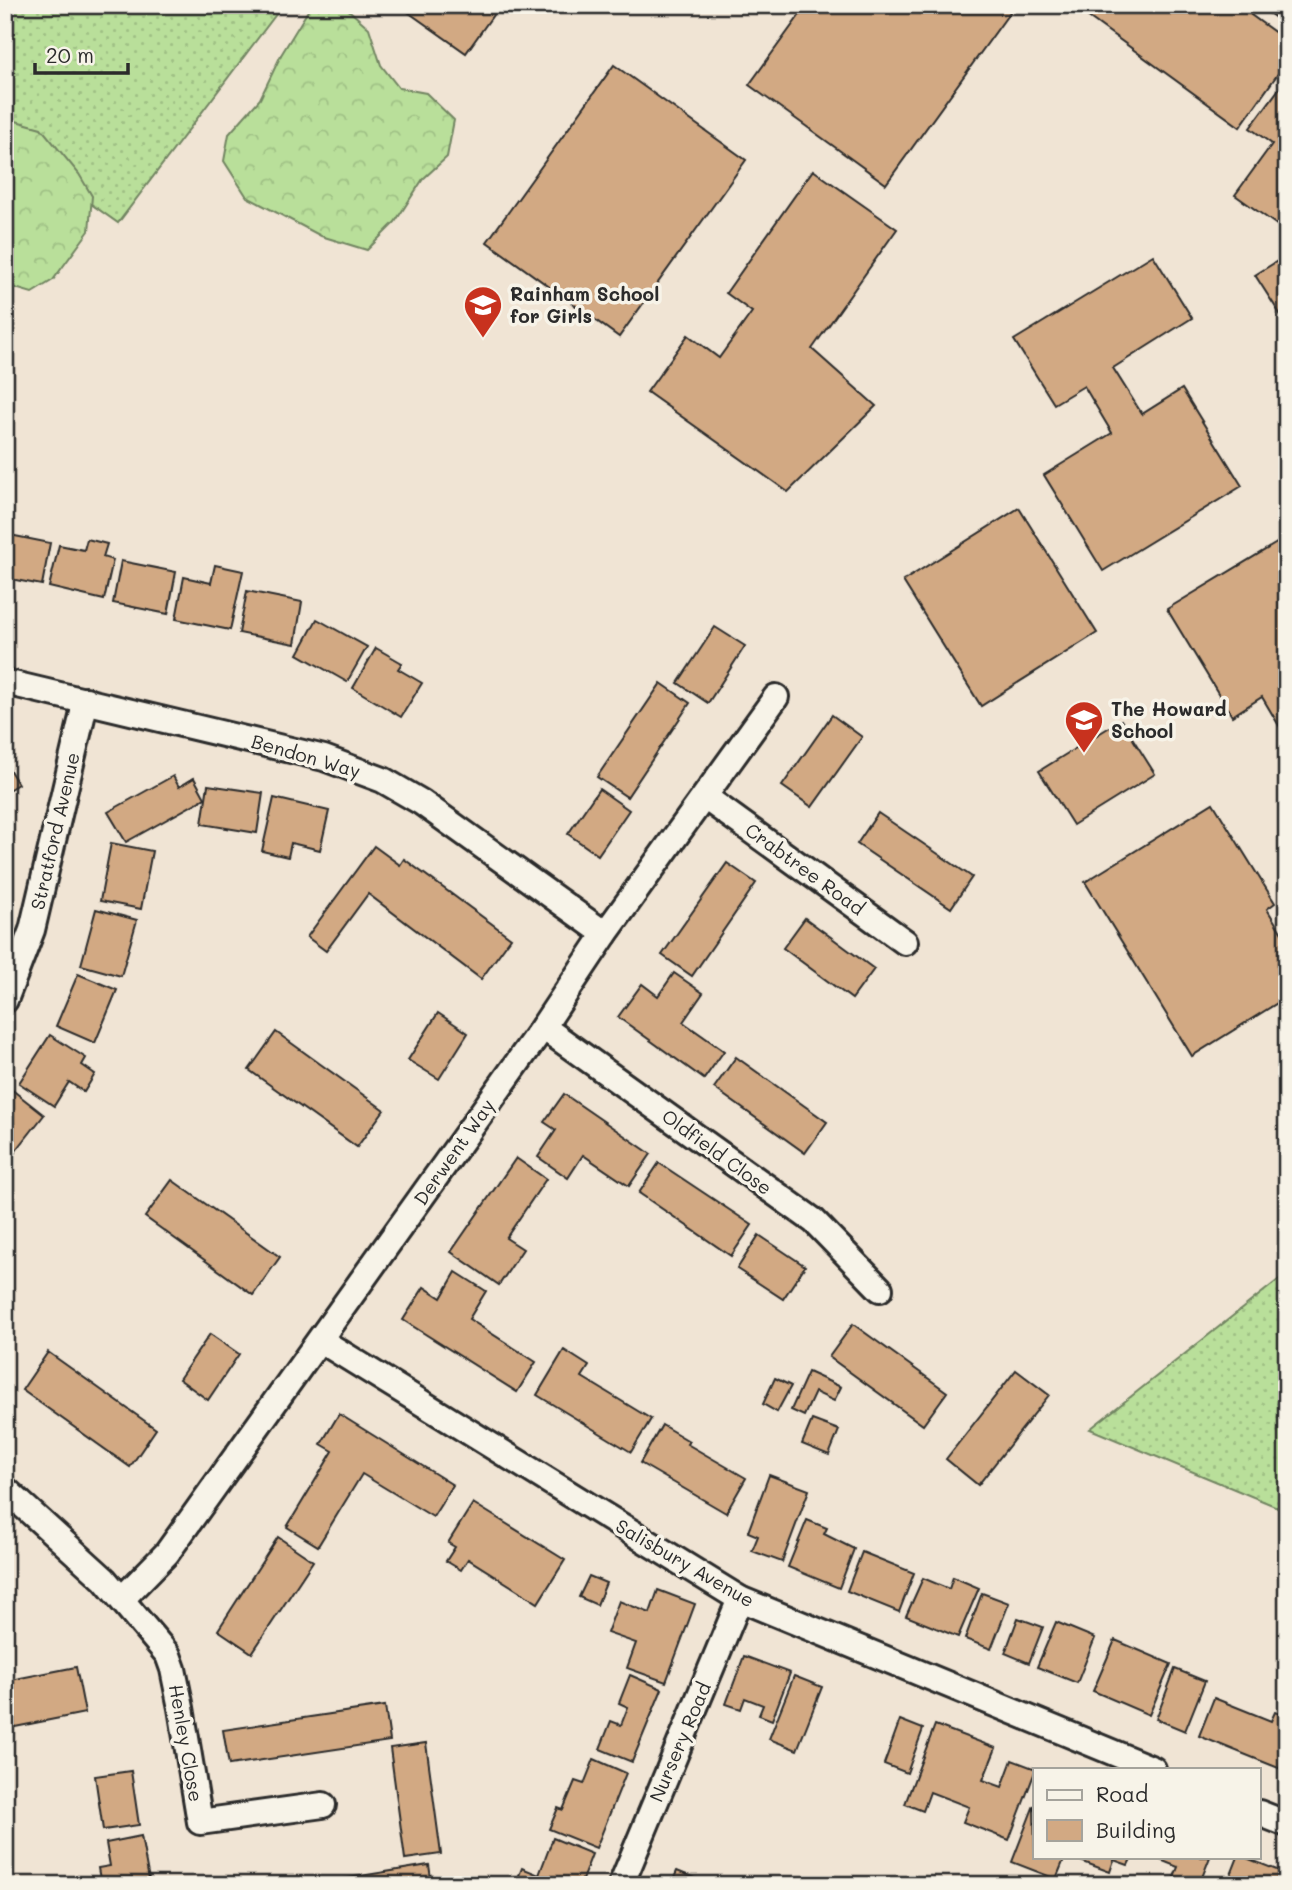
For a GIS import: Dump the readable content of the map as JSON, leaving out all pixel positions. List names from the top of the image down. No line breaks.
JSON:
{"streets":{"street":["Bendon Way","Stratford Avenue","Crabtree Road","Derwent Way","Oldfield Close","Salisbury Avenue","Nursery Road","Henley Close"]},"crossings":[["Bendon Way","Stratford Avenue"],["Bendon Way","Derwent Way"],["Crabtree Road","Derwent Way"],["Derwent Way","Oldfield Close"],["Derwent Way","Salisbury Avenue"],["Derwent Way","Henley Close"],["Salisbury Avenue","Nursery Road"]],"places":{"school or university":["Rainham School for Girls","The Howard School"]},"legend":["Road","Building"],"scale_bar":"20 m"}
